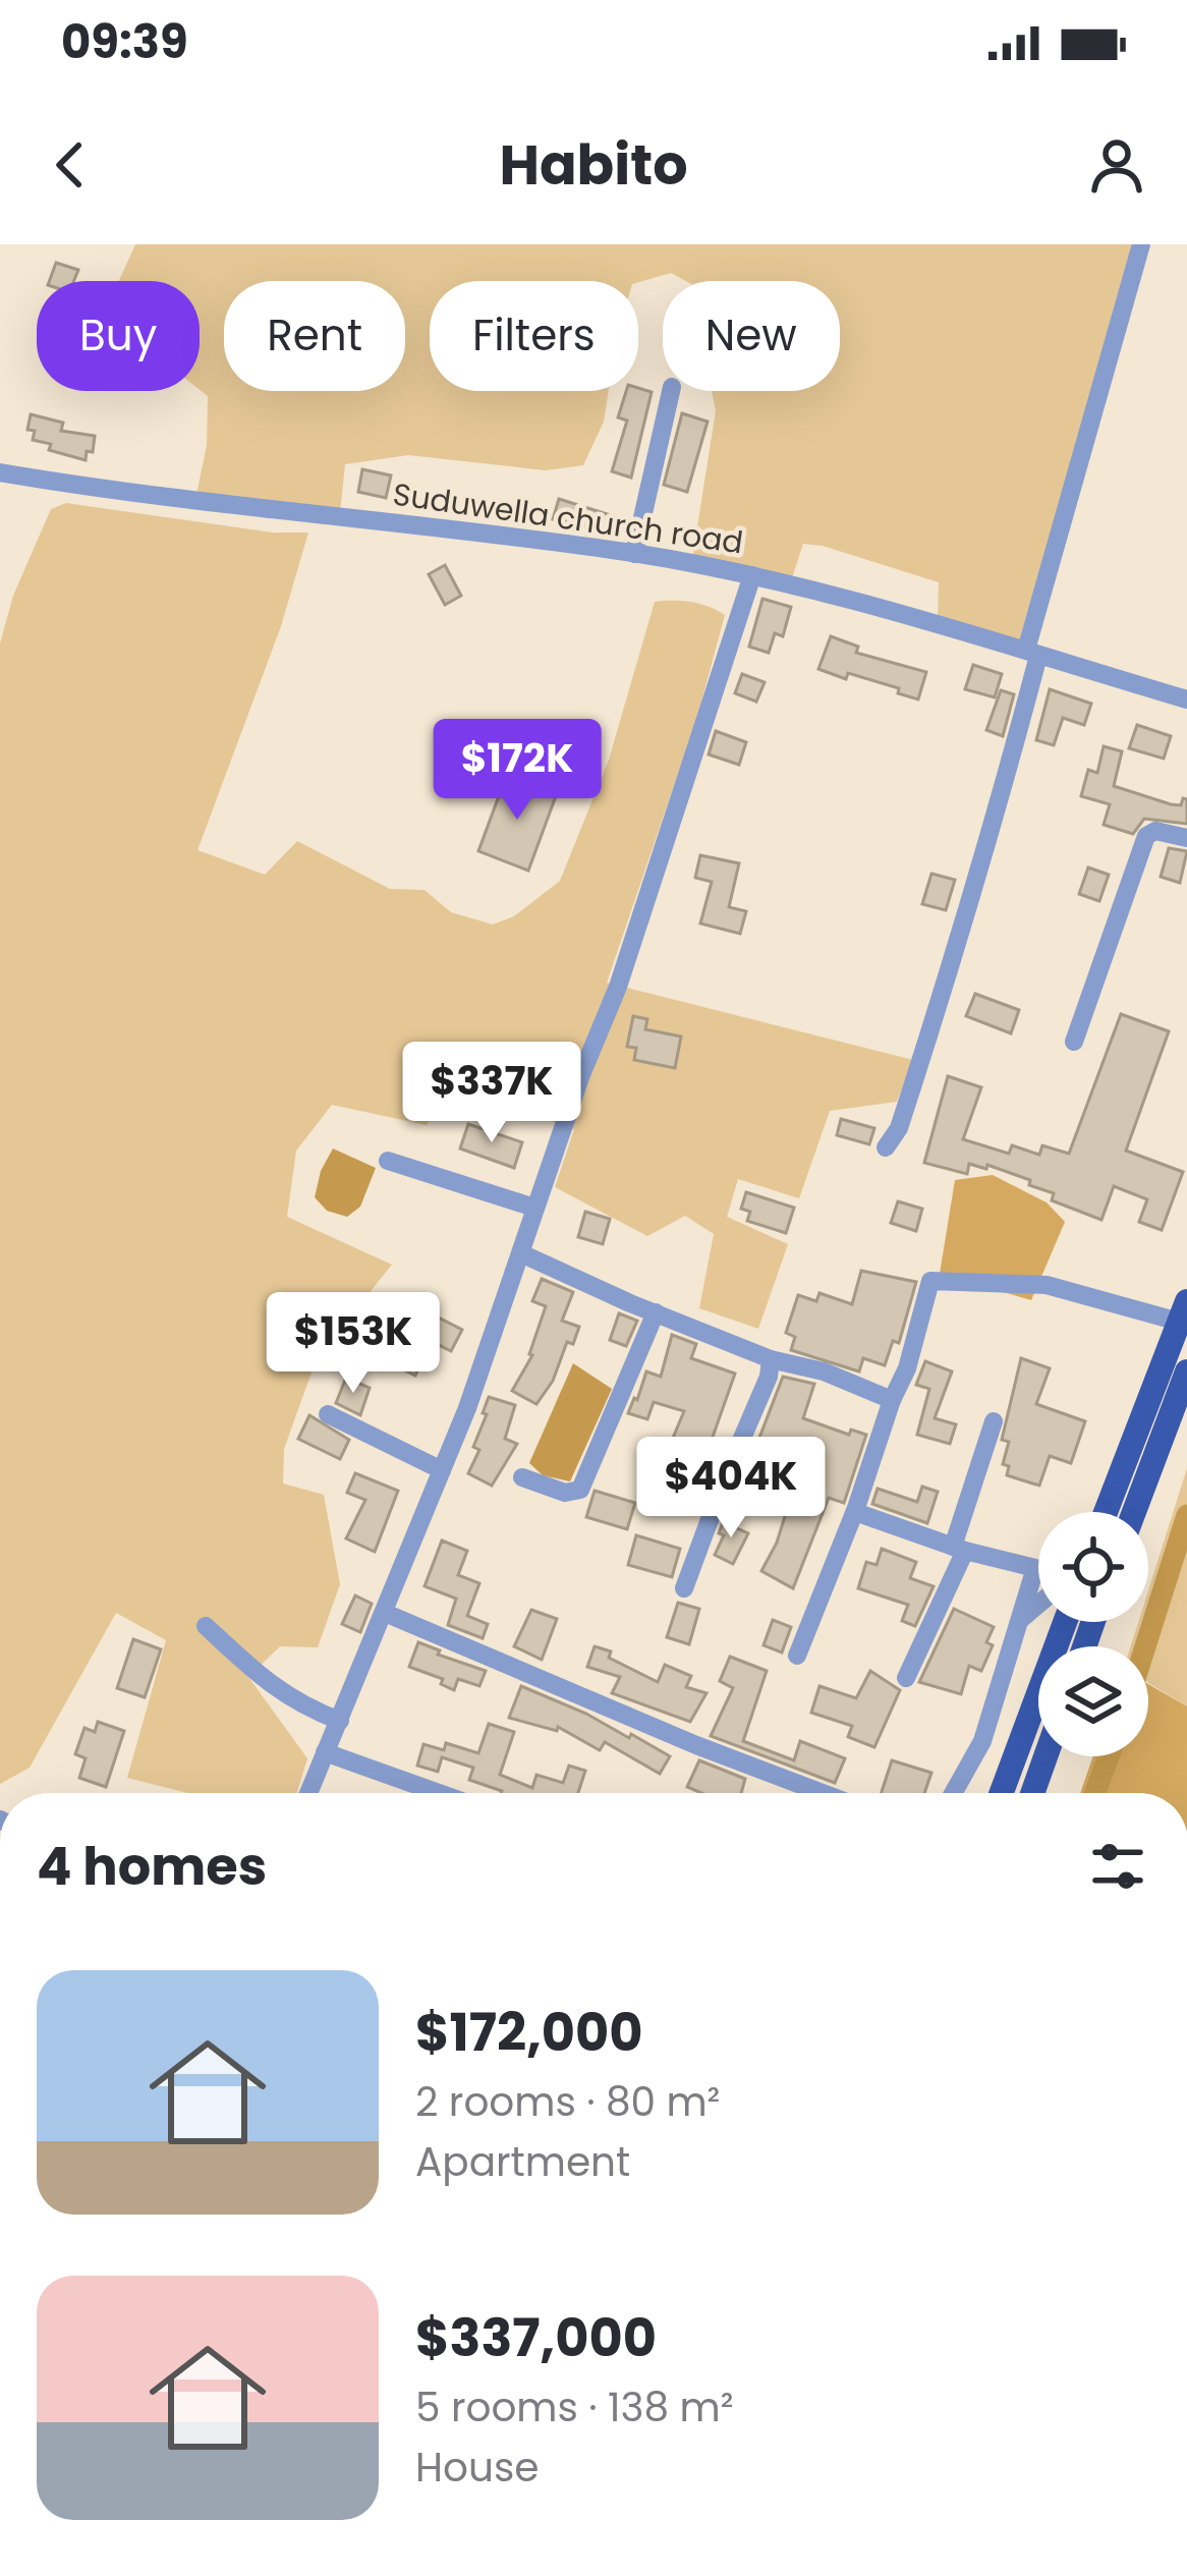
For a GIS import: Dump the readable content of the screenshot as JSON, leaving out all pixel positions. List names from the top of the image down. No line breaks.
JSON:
{"streets":{"street":["Suduwella church road"]},"page":{"status":"09:39","header":"Habito","chip":["Buy","Rent","Filters","New"],"price":["$172K","$337K","$153K","$404K"],"heading":"4 homes","list":[{"name":"$172,000","note":"2 rooms · 80 m² · Apartment"},{"name":"$337,000","note":"5 rooms · 138 m² · House"}]}}
